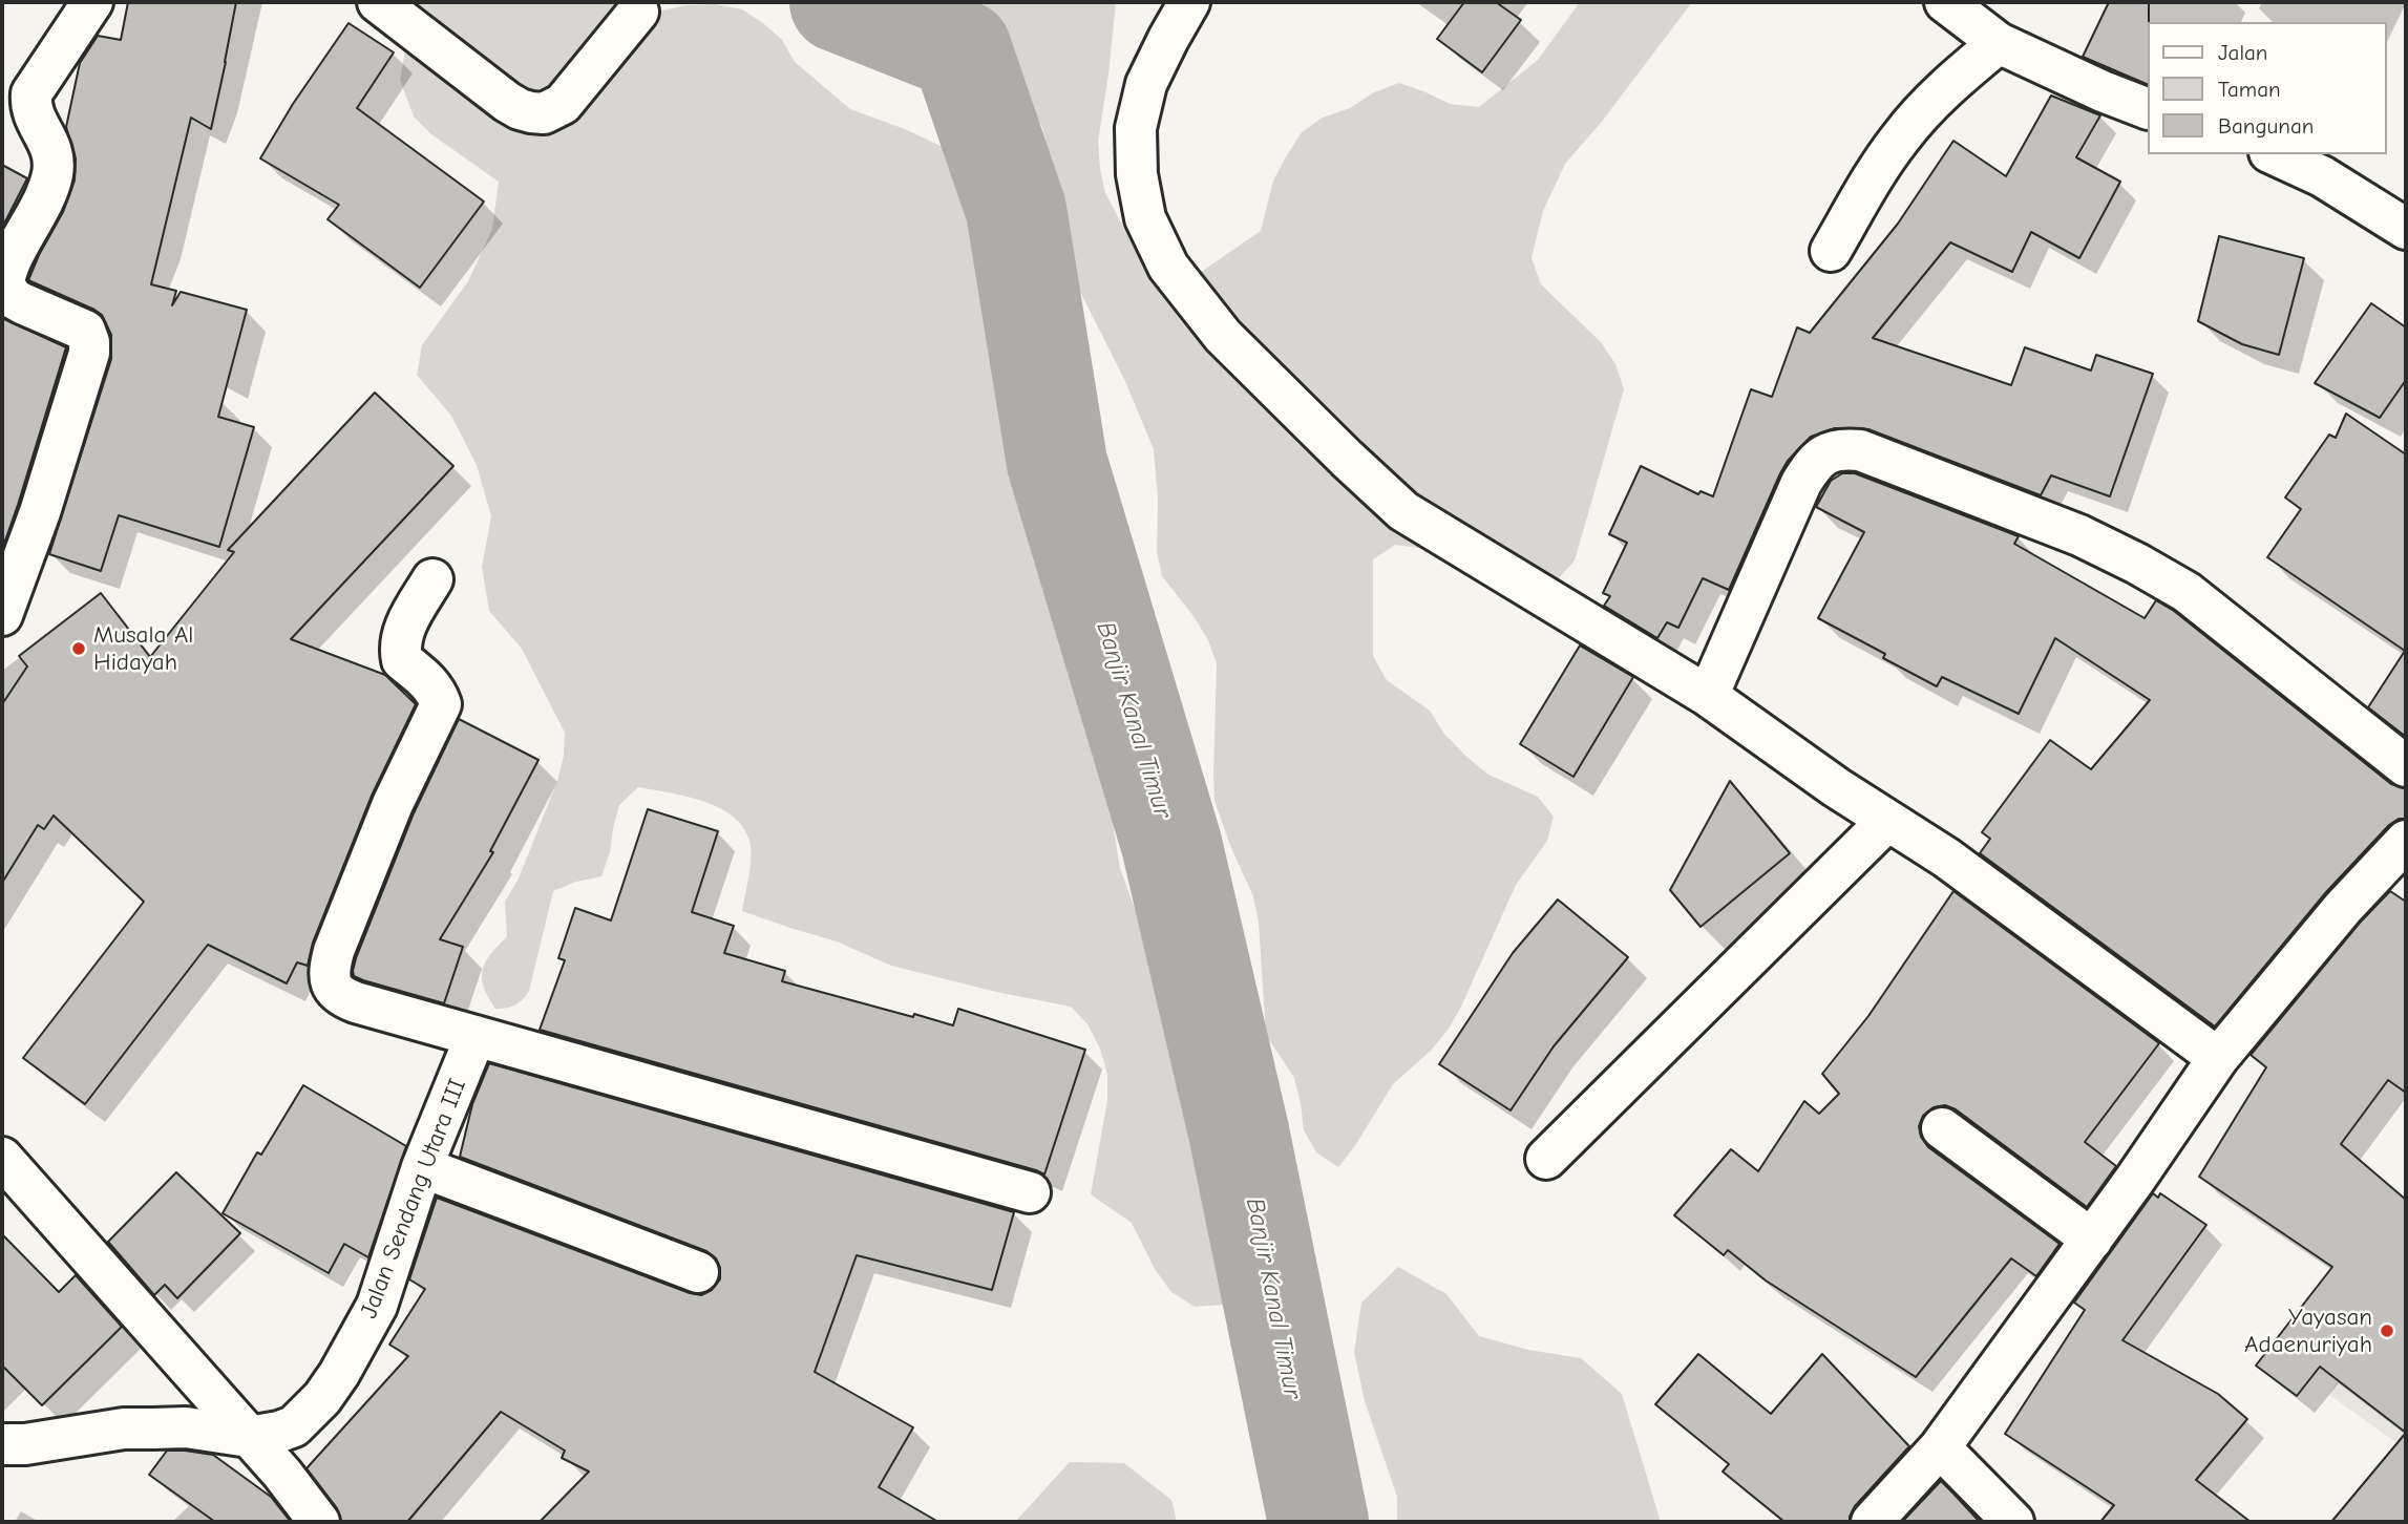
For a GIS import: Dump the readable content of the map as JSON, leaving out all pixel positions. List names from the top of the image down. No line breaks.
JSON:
{"streets":{"street":["Jalan Sendang Utara III"]},"water":["Banjir Kanal Timur"],"places":["Musala Al Hidayah","Yayasan Adaenuriyah"],"legend":["Jalan","Taman","Bangunan"]}
